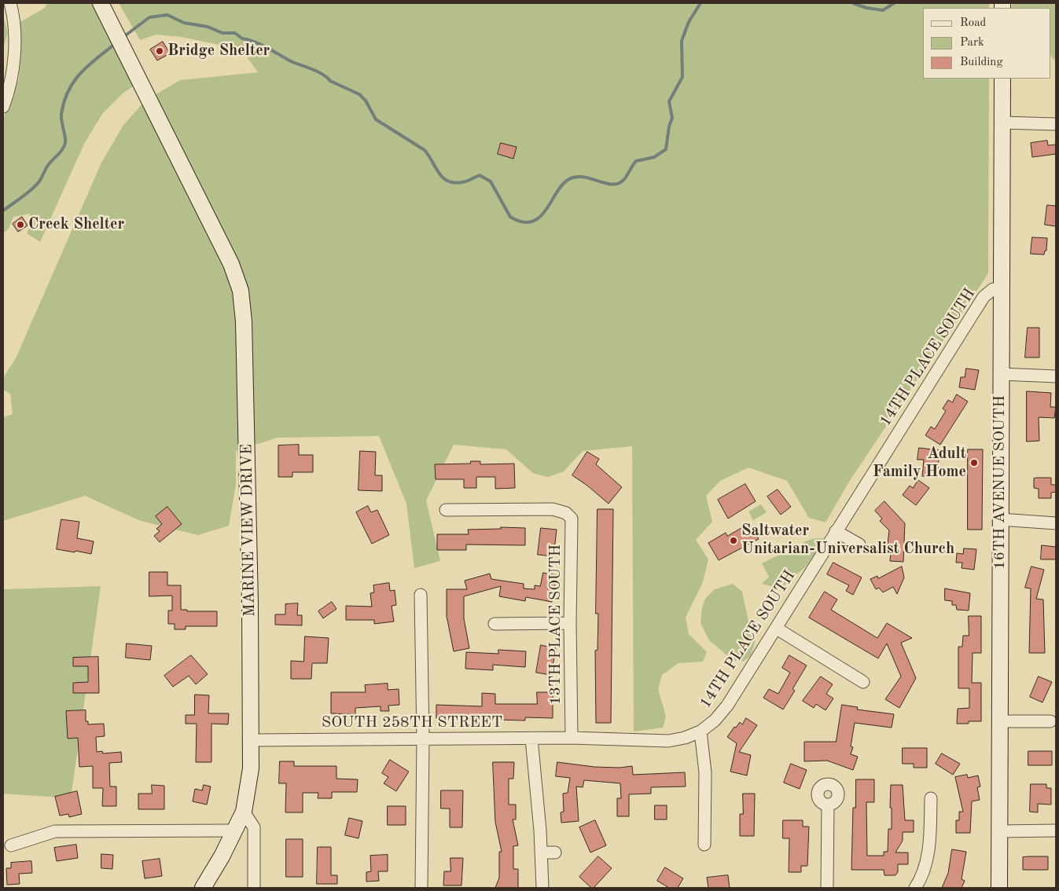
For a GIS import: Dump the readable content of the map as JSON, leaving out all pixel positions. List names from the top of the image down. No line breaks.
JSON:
{"streets":{"main road":["16TH AVENUE SOUTH","MARINE VIEW DRIVE"],"street":["14TH PLACE SOUTH","13TH PLACE SOUTH","SOUTH 258TH STREET"]},"crossings":[["14TH PLACE SOUTH","16TH AVENUE SOUTH"],["14TH PLACE SOUTH","13TH PLACE SOUTH"],["14TH PLACE SOUTH","SOUTH 258TH STREET"],["MARINE VIEW DRIVE","SOUTH 258TH STREET"],["13TH PLACE SOUTH","SOUTH 258TH STREET"]],"places":["Bridge Shelter","Creek Shelter","Adult Family Home","Saltwater Unitarian-Universalist Church"],"legend":["Road","Park","Building"]}
